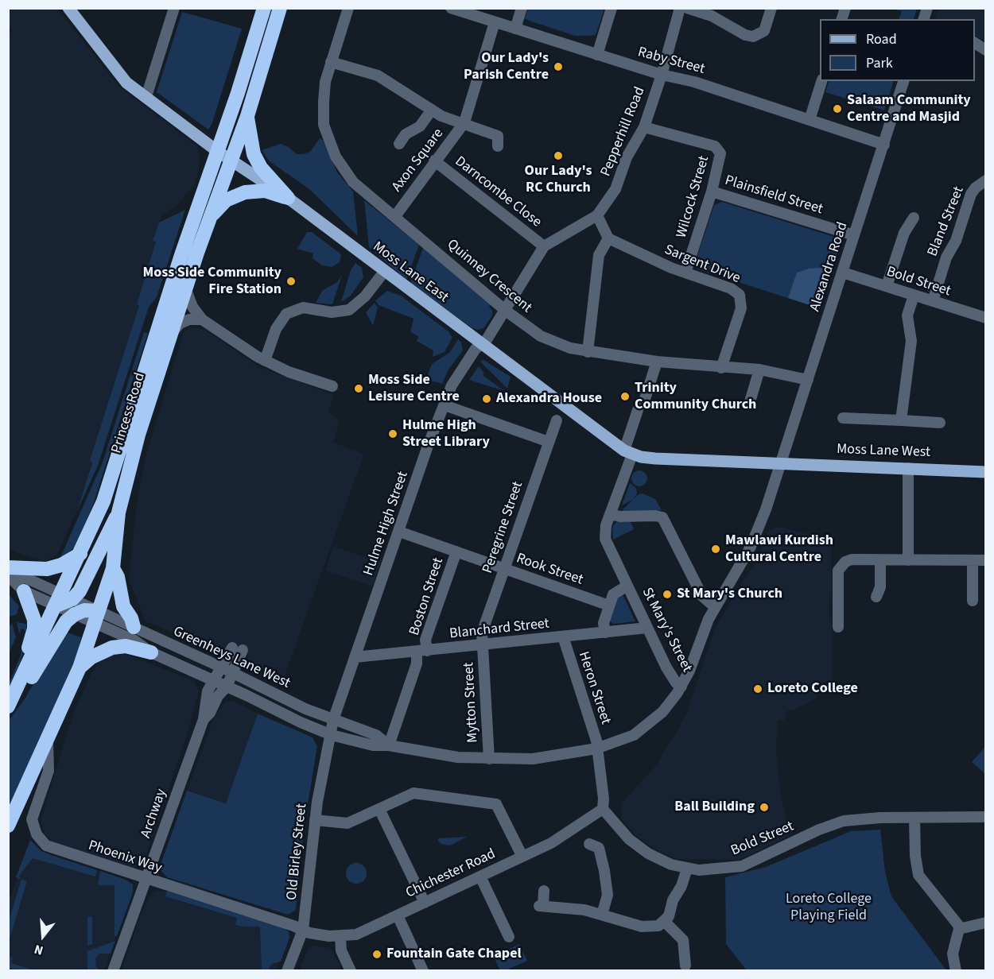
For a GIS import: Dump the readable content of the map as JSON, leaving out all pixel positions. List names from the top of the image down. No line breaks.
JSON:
{"streets":{"highway":["Princess Road"],"main road":["Moss Lane East","Moss Lane West"],"street":["Raby Street","Pepperhill Road","Axon Square","Darncombe Close","Plainsfield Street","Wilcock Street","Bland Street","Sargent Drive","Alexandra Road","Quinney Crescent","Bold Street","Hulme High Street","Peregrine Street","Rook Street","Boston Street","Blanchard Street","St Mary's Street","Greenheys Lane West","Heron Street","Mytton Street","Archway","Old Birley Street","Phoenix Way","Chichester Road"]},"crossings":[["Raby Street","Pepperhill Road"],["Raby Street","Alexandra Road"],["Pepperhill Road","Darncombe Close"],["Pepperhill Road","Wilcock Street"],["Pepperhill Road","Moss Lane East"],["Pepperhill Road","Quinney Crescent"],["Pepperhill Road","Hulme High Street"],["Axon Square","Darncombe Close"],["Axon Square","Quinney Crescent"],["Plainsfield Street","Wilcock Street"],["Plainsfield Street","Alexandra Road"],["Wilcock Street","Sargent Drive"],["Bland Street","Bold Street"],["Sargent Drive","Quinney Crescent"],["Alexandra Road","Moss Lane East"],["Alexandra Road","Quinney Crescent"],["Alexandra Road","Bold Street"],["Alexandra Road","Moss Lane West"],["Alexandra Road","Greenheys Lane West"],["Moss Lane East","Princess Road"],["Moss Lane East","Moss Lane West"],["Moss Lane East","Hulme High Street"],["Moss Lane East","St Mary's Street"],["Quinney Crescent","St Mary's Street"],["Bold Street","Chichester Road"],["Princess Road","Greenheys Lane West"],["Princess Road","Phoenix Way"],["Hulme High Street","Rook Street"],["Hulme High Street","Blanchard Street"],["Hulme High Street","Greenheys Lane West"],["Hulme High Street","Old Birley Street"],["Peregrine Street","Rook Street"],["Peregrine Street","Blanchard Street"],["Peregrine Street","Mytton Street"],["Rook Street","Boston Street"],["Rook Street","St Mary's Street"],["Boston Street","Blanchard Street"],["Boston Street","Greenheys Lane West"],["Blanchard Street","St Mary's Street"],["Blanchard Street","Heron Street"],["Blanchard Street","Mytton Street"],["St Mary's Street","Greenheys Lane West"],["Greenheys Lane West","Heron Street"],["Greenheys Lane West","Mytton Street"],["Greenheys Lane West","Old Birley Street"],["Archway","Phoenix Way"],["Old Birley Street","Phoenix Way"],["Old Birley Street","Chichester Road"],["Phoenix Way","Chichester Road"]],"parks":["Loreto College Playing Field"],"places":["Our Lady's Parish Centre","Salaam Community Centre and Masjid","Our Lady's RC Church","Moss Side Community Fire Station","Moss Side Leisure Centre","Trinity Community Church","Alexandra House","Hulme High Street Library","Mawlawi Kurdish Cultural Centre","St Mary's Church","Loreto College","Ball Building","Fountain Gate Chapel"],"legend":["Road","Park"],"north":"bottom"}
